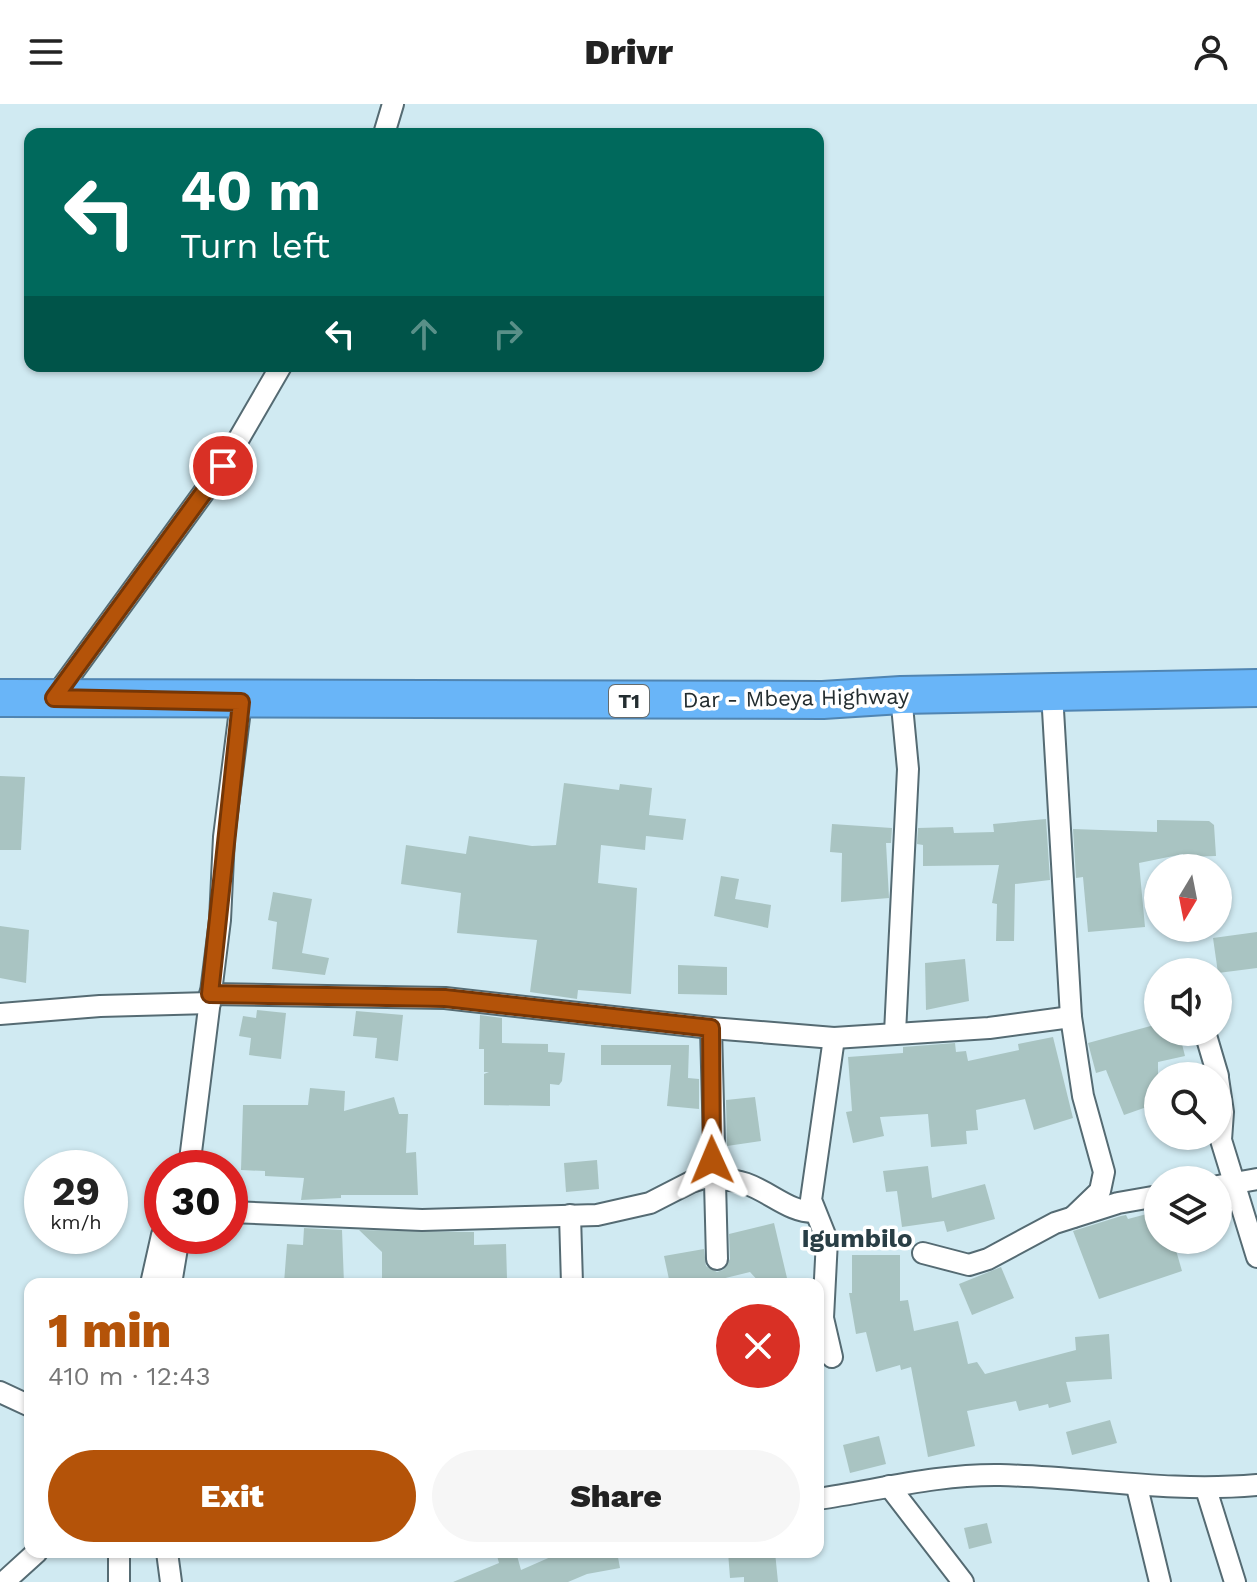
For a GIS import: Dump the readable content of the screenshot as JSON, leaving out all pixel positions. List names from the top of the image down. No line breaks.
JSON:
{"streets":{"highway":["Dar - Mbeya Highway","T1"]},"districts":["Igumbilo"],"north":"bottom","page":{"header":"Drivr","turn":["40 m","Turn left"],"speed":"29 km/h","limit":"30","heading":["1 min","410 m · 12:43"],"buttons":["Exit","Share"]}}
